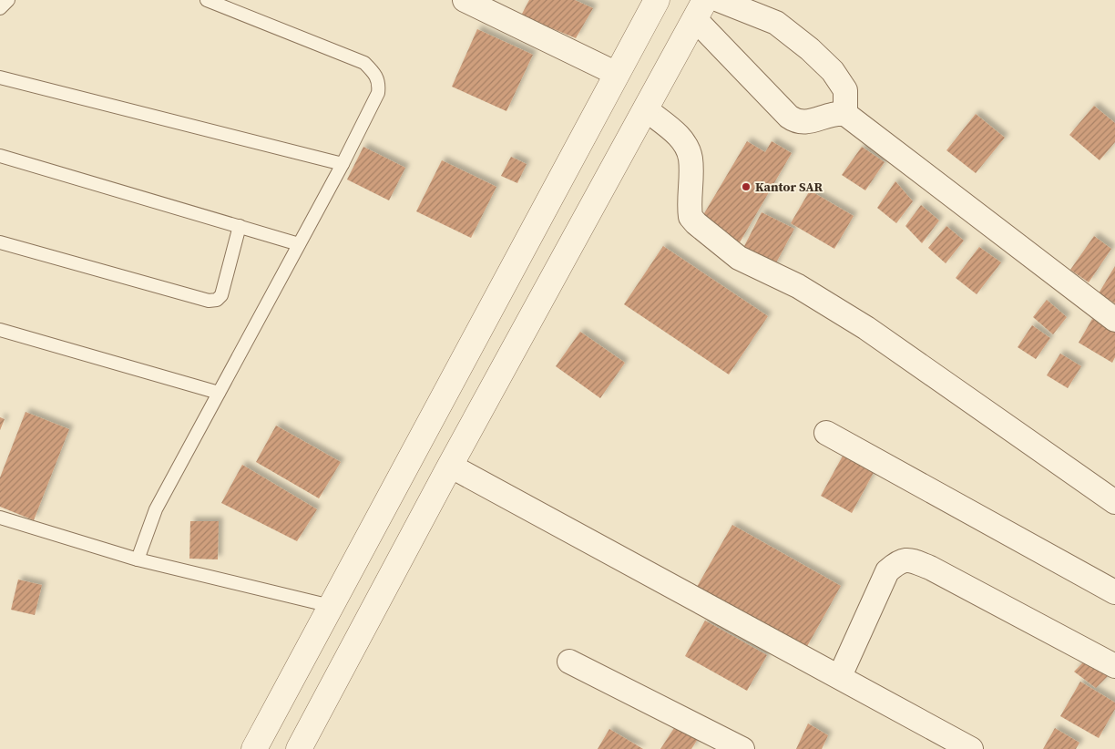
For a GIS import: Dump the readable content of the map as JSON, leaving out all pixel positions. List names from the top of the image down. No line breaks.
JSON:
{"places":["Kantor SAR"]}
